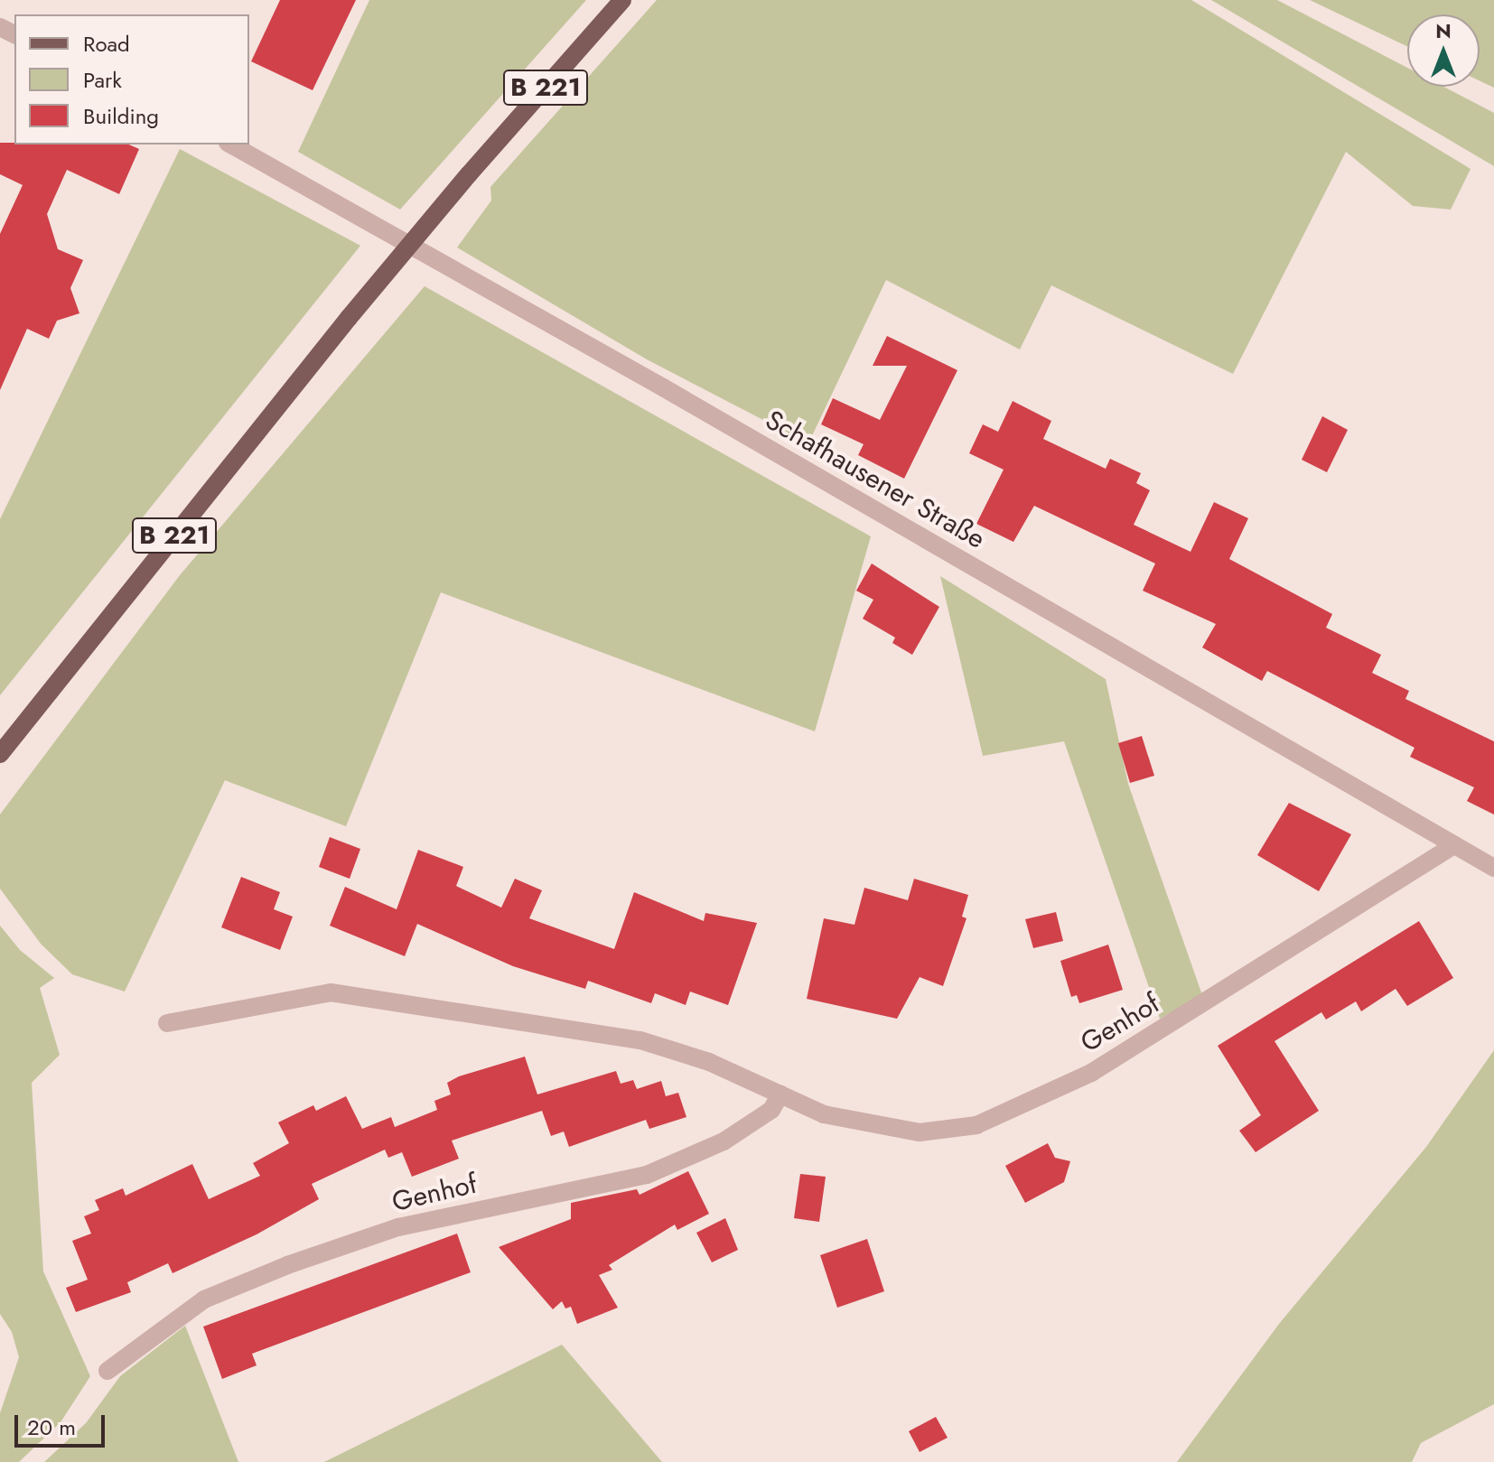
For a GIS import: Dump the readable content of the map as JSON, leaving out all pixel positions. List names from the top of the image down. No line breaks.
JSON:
{"streets":{"main road":["B 221"],"street":["Schafhausener Straße","Genhof"]},"crossings":[["Schafhausener Straße","Genhof"]],"legend":["Road","Park","Building"],"scale_bar":"20 m","north":"top"}
